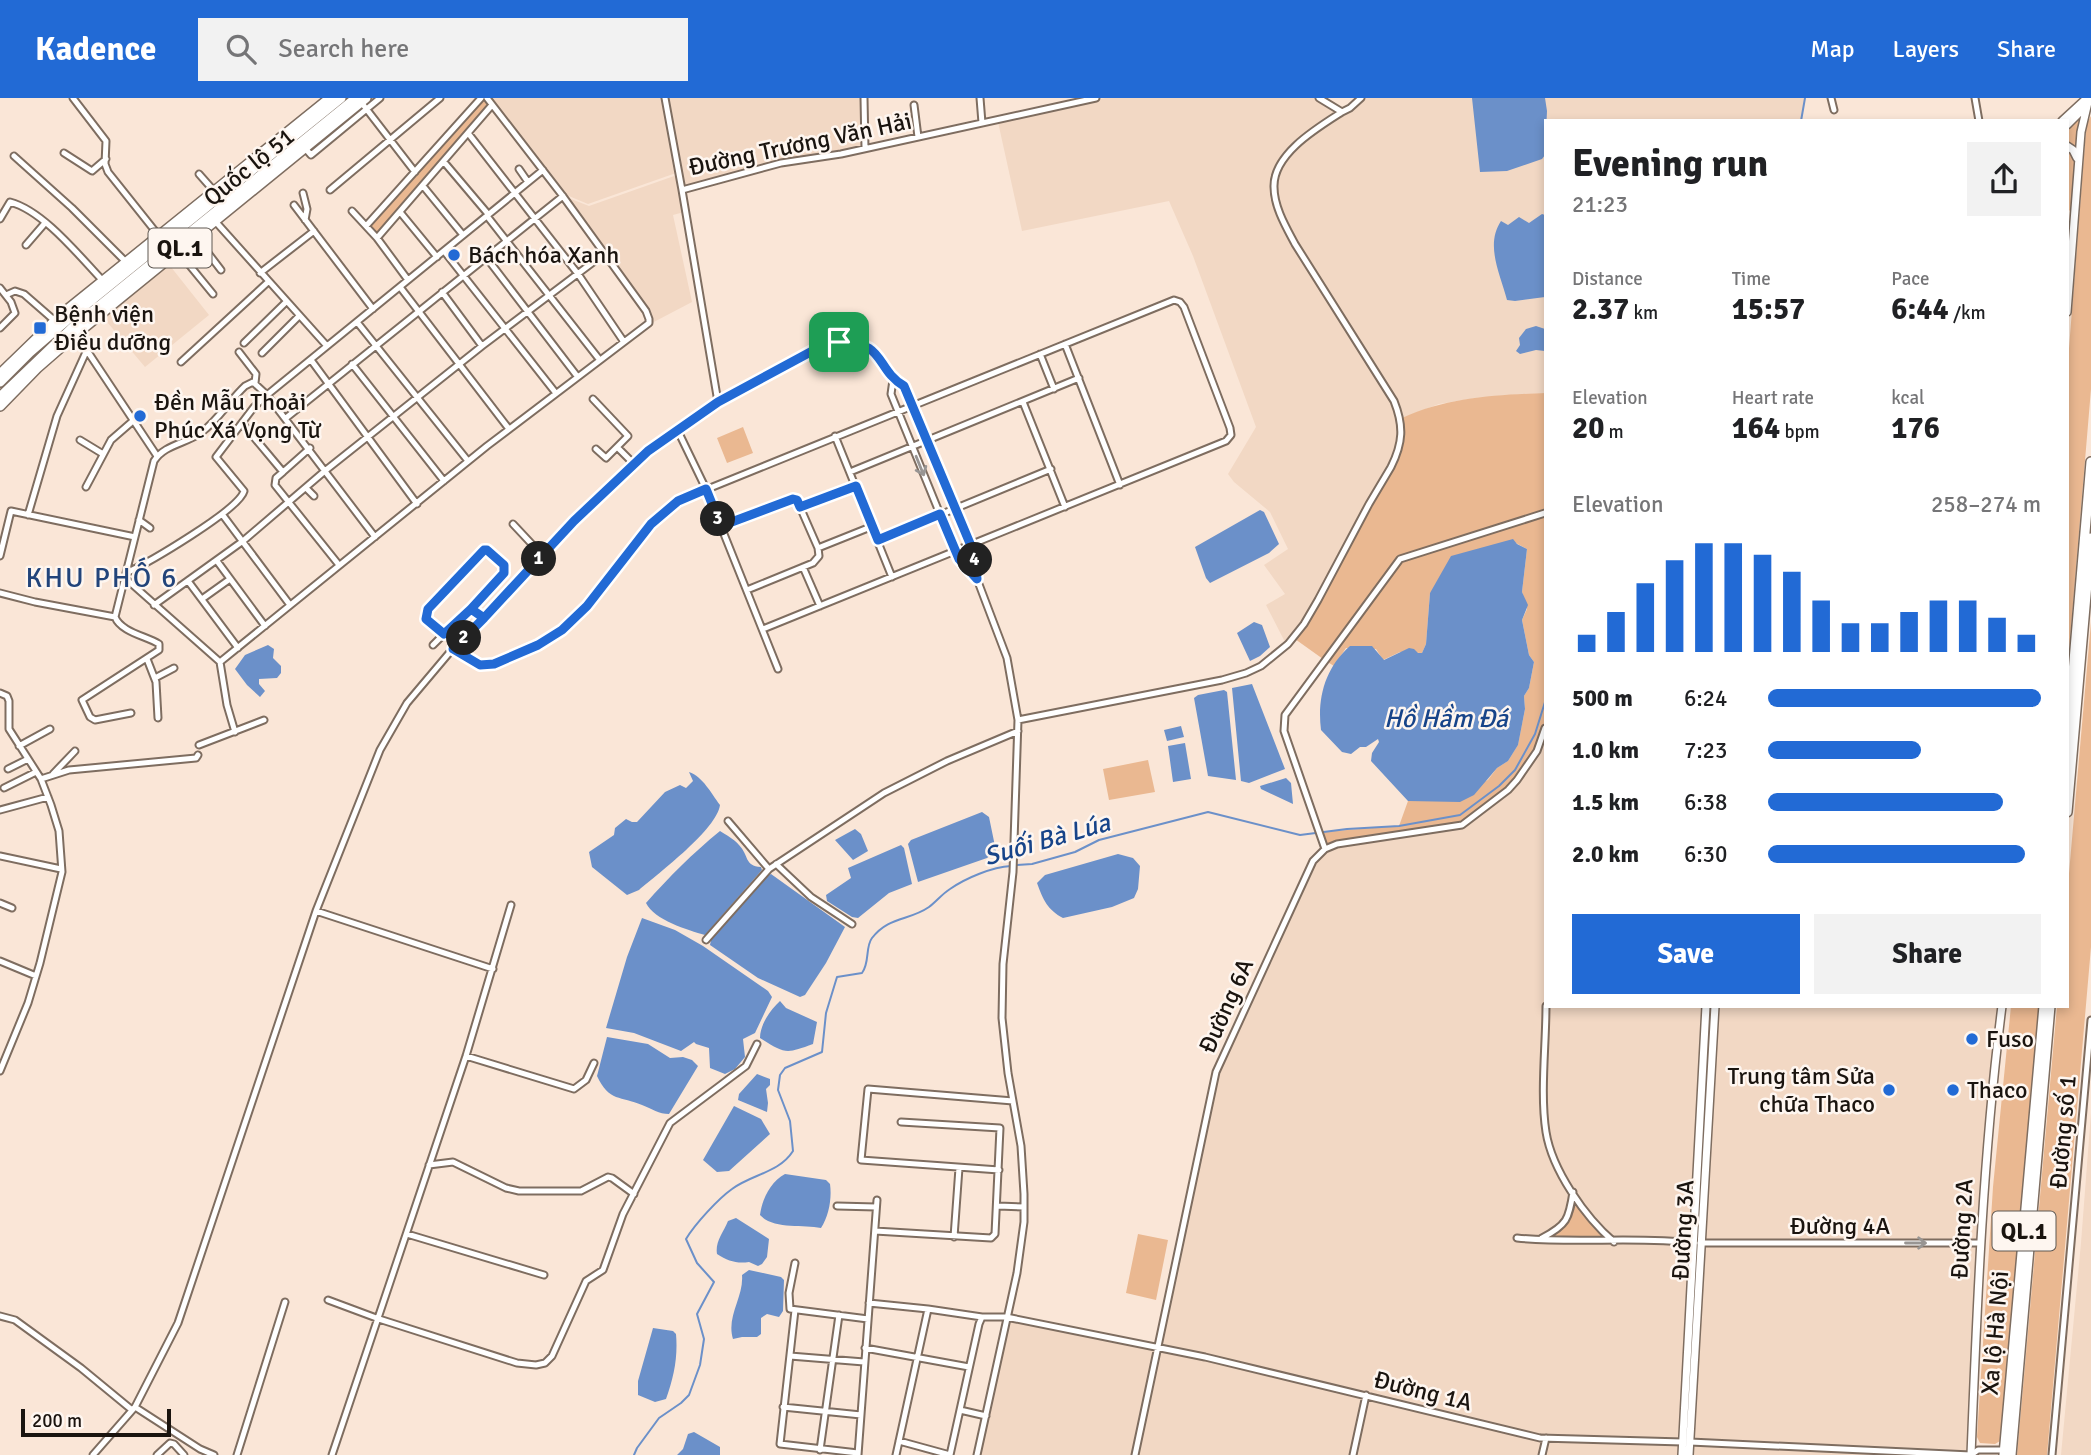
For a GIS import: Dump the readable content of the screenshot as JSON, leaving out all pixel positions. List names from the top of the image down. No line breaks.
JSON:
{"streets":{"main road":["Quốc lộ 51","QL.1","Xa lộ Hà Nội"],"street":["Đường Trương Văn Hải","Đường 6A","Đường số 1","Đường 4A","Đường 2A","Đường 3A","Đường 1A"]},"crossings":[["Đường 6A","Đường 1A"],["Đường 4A","Đường 2A"],["Đường 4A","Đường 3A"],["Đường 2A","Đường 1A"],["Đường 3A","Đường 1A"],["Xa lộ Hà Nội","Đường 1A"]],"one_way":["Đường 4A"],"districts":["KHU PHỐ 6"],"water":["Hồ Hầm Đá","Suối Bà Lúa"],"places":{"other":["Bách hóa Xanh","Đền Mẫu Thoải Phúc Xá Vọng Từ","Fuso","Trung tâm Sửa chữa Thaco","Thaco"],"transit":["Bệnh viện Điều dưỡng"]},"scale_bar":"200 m","page":{"header":"Kadence","search":"Search here","nav":["Map","Layers","Share"],"heading":["Evening run","21:23"],"stats":[["Distance","2.37 km"],["Time","15:57"],["Pace","6:44 /km"],["Elevation","20 m"],["Heart rate","164 bpm"],["kcal","176"]],"chart":["Elevation","258–274 m"],"pins":["3","1","4","2"],"list":[{"name":"500 m","note":"6:24"},{"name":"1.0 km","note":"7:23"},{"name":"1.5 km","note":"6:38"},{"name":"2.0 km","note":"6:30"}],"buttons":["Save","Share"],"scale":"200 m"}}
